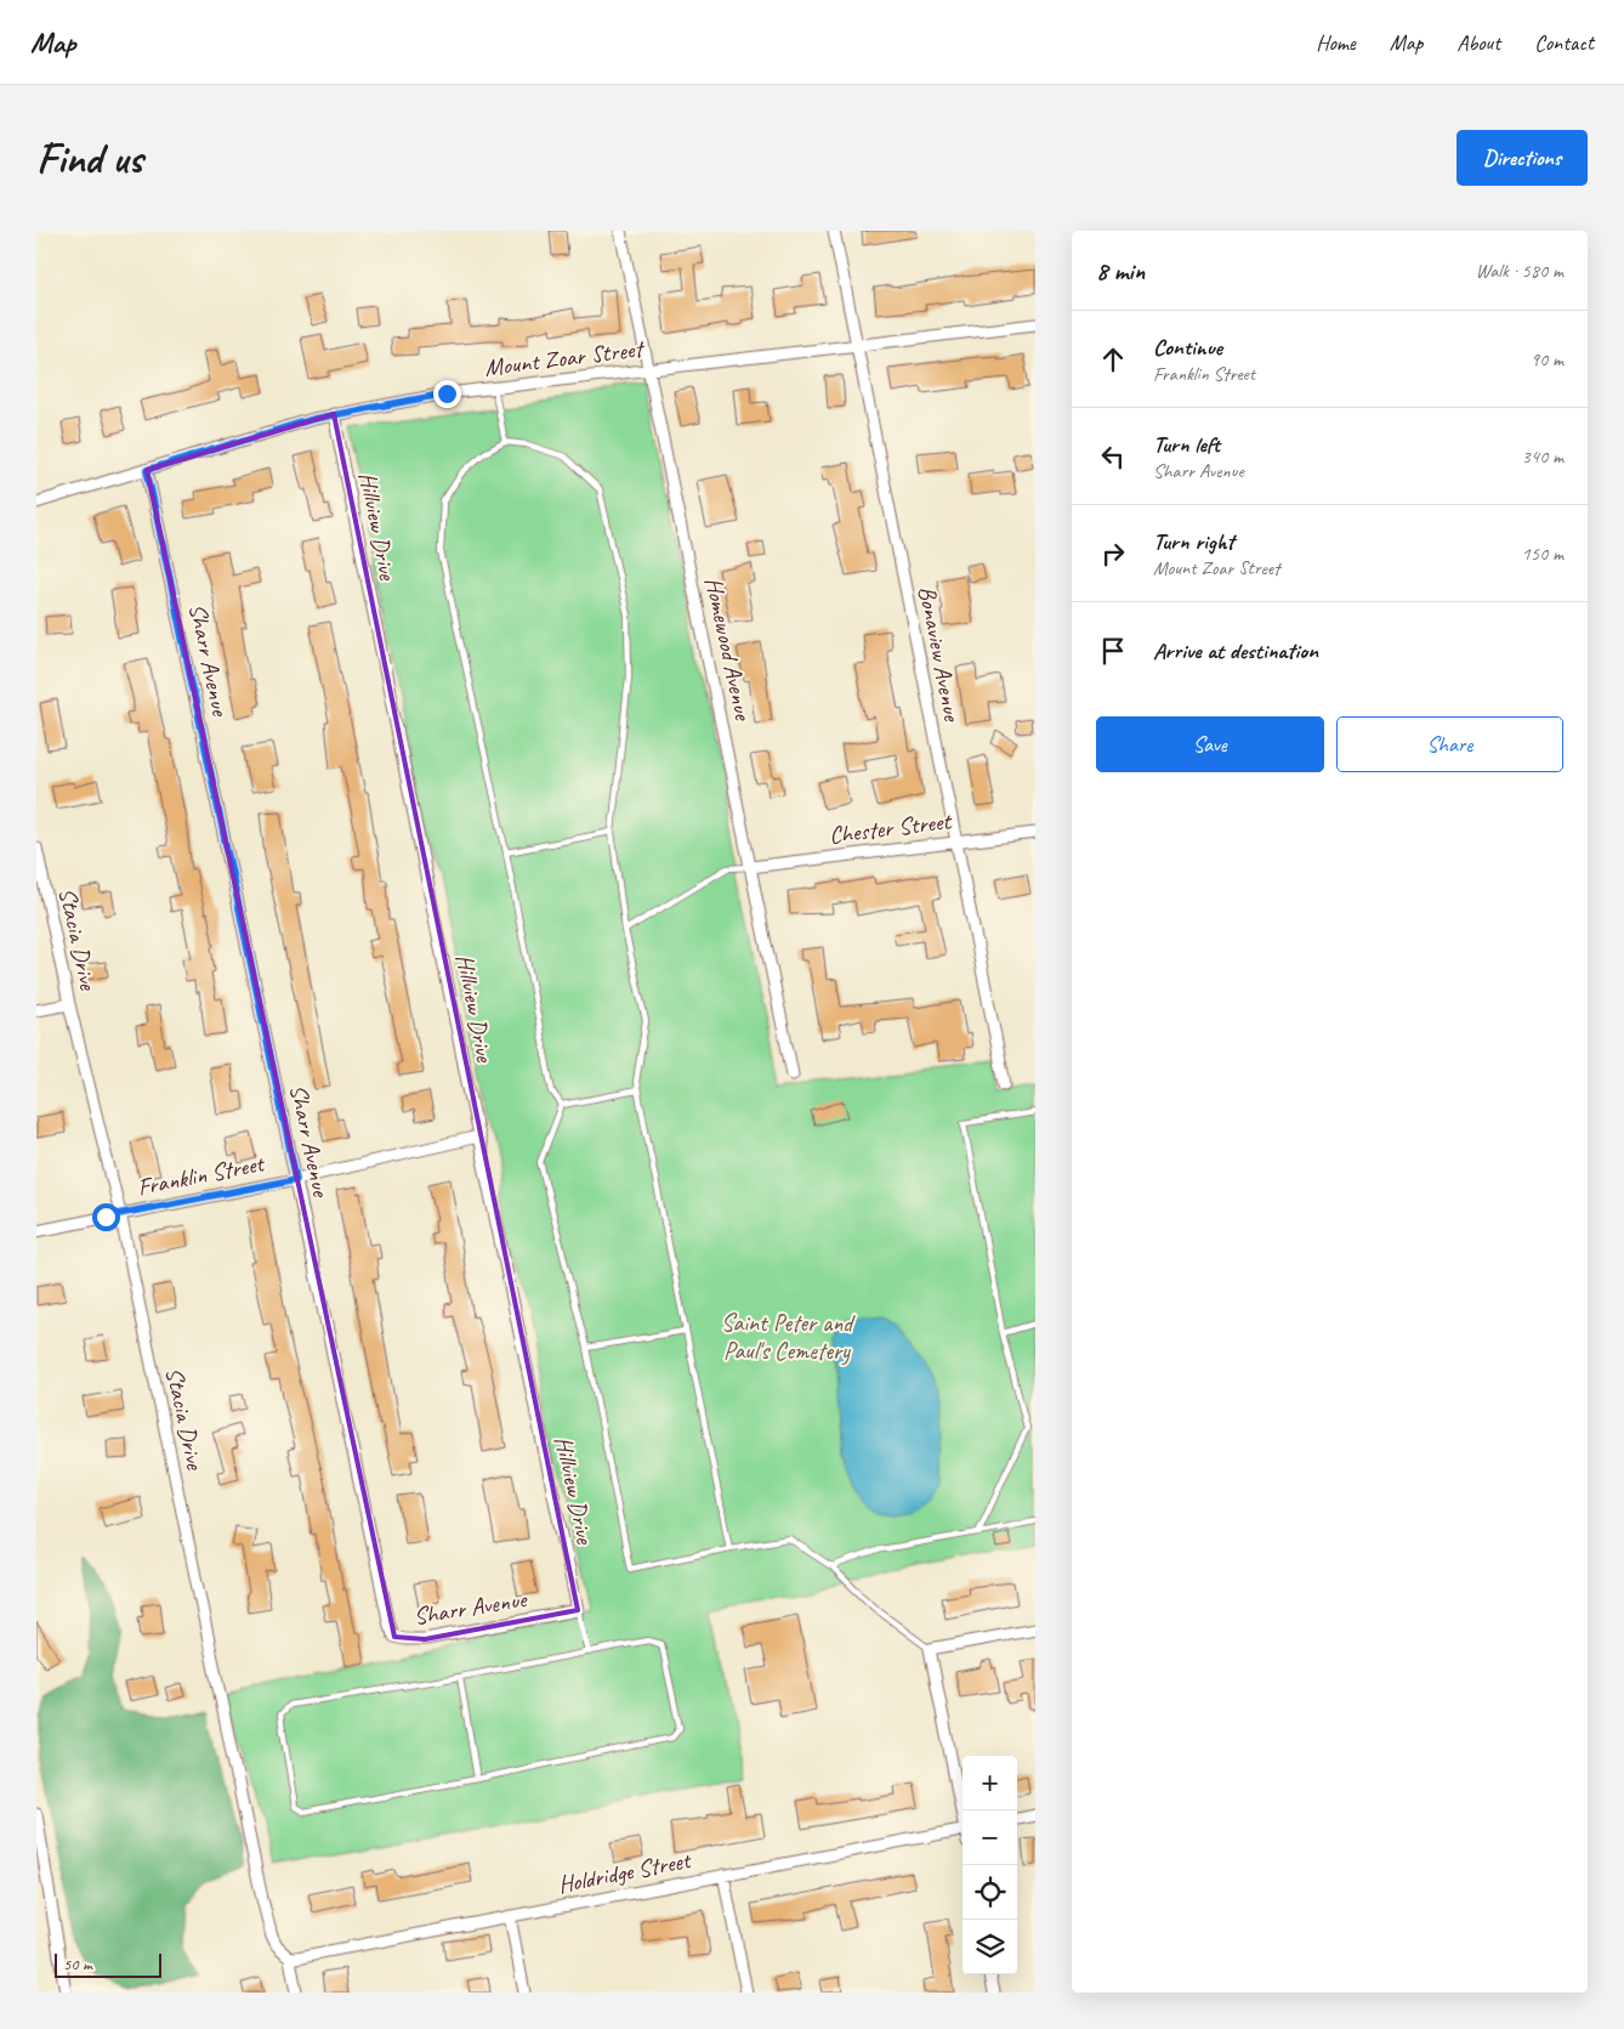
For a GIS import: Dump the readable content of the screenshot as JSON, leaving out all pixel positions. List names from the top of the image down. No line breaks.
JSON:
{"streets":{"street":["Mount Zoar Street","Hillview Drive","Homewood Avenue","Bonaview Avenue","Sharr Avenue","Chester Street","Stacia Drive","Franklin Street","Holdridge Street"]},"crossings":[["Mount Zoar Street","Hillview Drive"],["Mount Zoar Street","Homewood Avenue"],["Mount Zoar Street","Bonaview Avenue"],["Mount Zoar Street","Sharr Avenue"],["Hillview Drive","Sharr Avenue"],["Hillview Drive","Franklin Street"],["Homewood Avenue","Chester Street"],["Bonaview Avenue","Chester Street"],["Sharr Avenue","Franklin Street"],["Stacia Drive","Franklin Street"],["Stacia Drive","Holdridge Street"]],"parks":["Saint Peter and Paul's Cemetery"],"scale_bar":"50 m","page":{"header":"Map","nav":["Home","Map","About","Contact"],"buttons":["Directions",["Save","Share"]],"title":"Find us","heading":["8 min","Walk · 580 m"],"list":[["Continue","Franklin Street","90 m"],["Turn left","Sharr Avenue","340 m"],["Turn right","Mount Zoar Street","150 m"],"Arrive at destination"],"map_buttons":["+","−"],"scale":"50 m"}}
